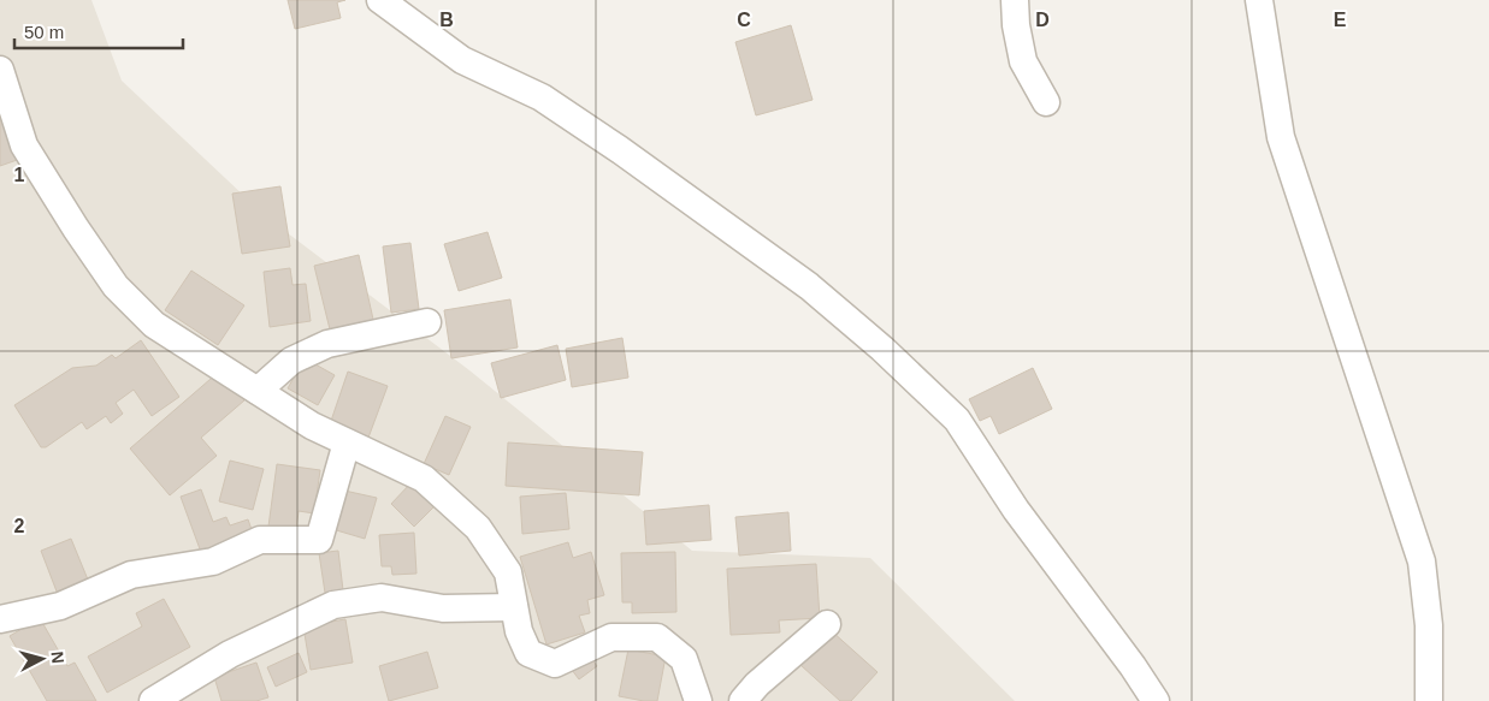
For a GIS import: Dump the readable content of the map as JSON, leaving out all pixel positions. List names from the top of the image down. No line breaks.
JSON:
{"scale_bar":"50 m","north":"right","grid":{"columns":["B","C","D","E"],"rows":["1","2"]}}
